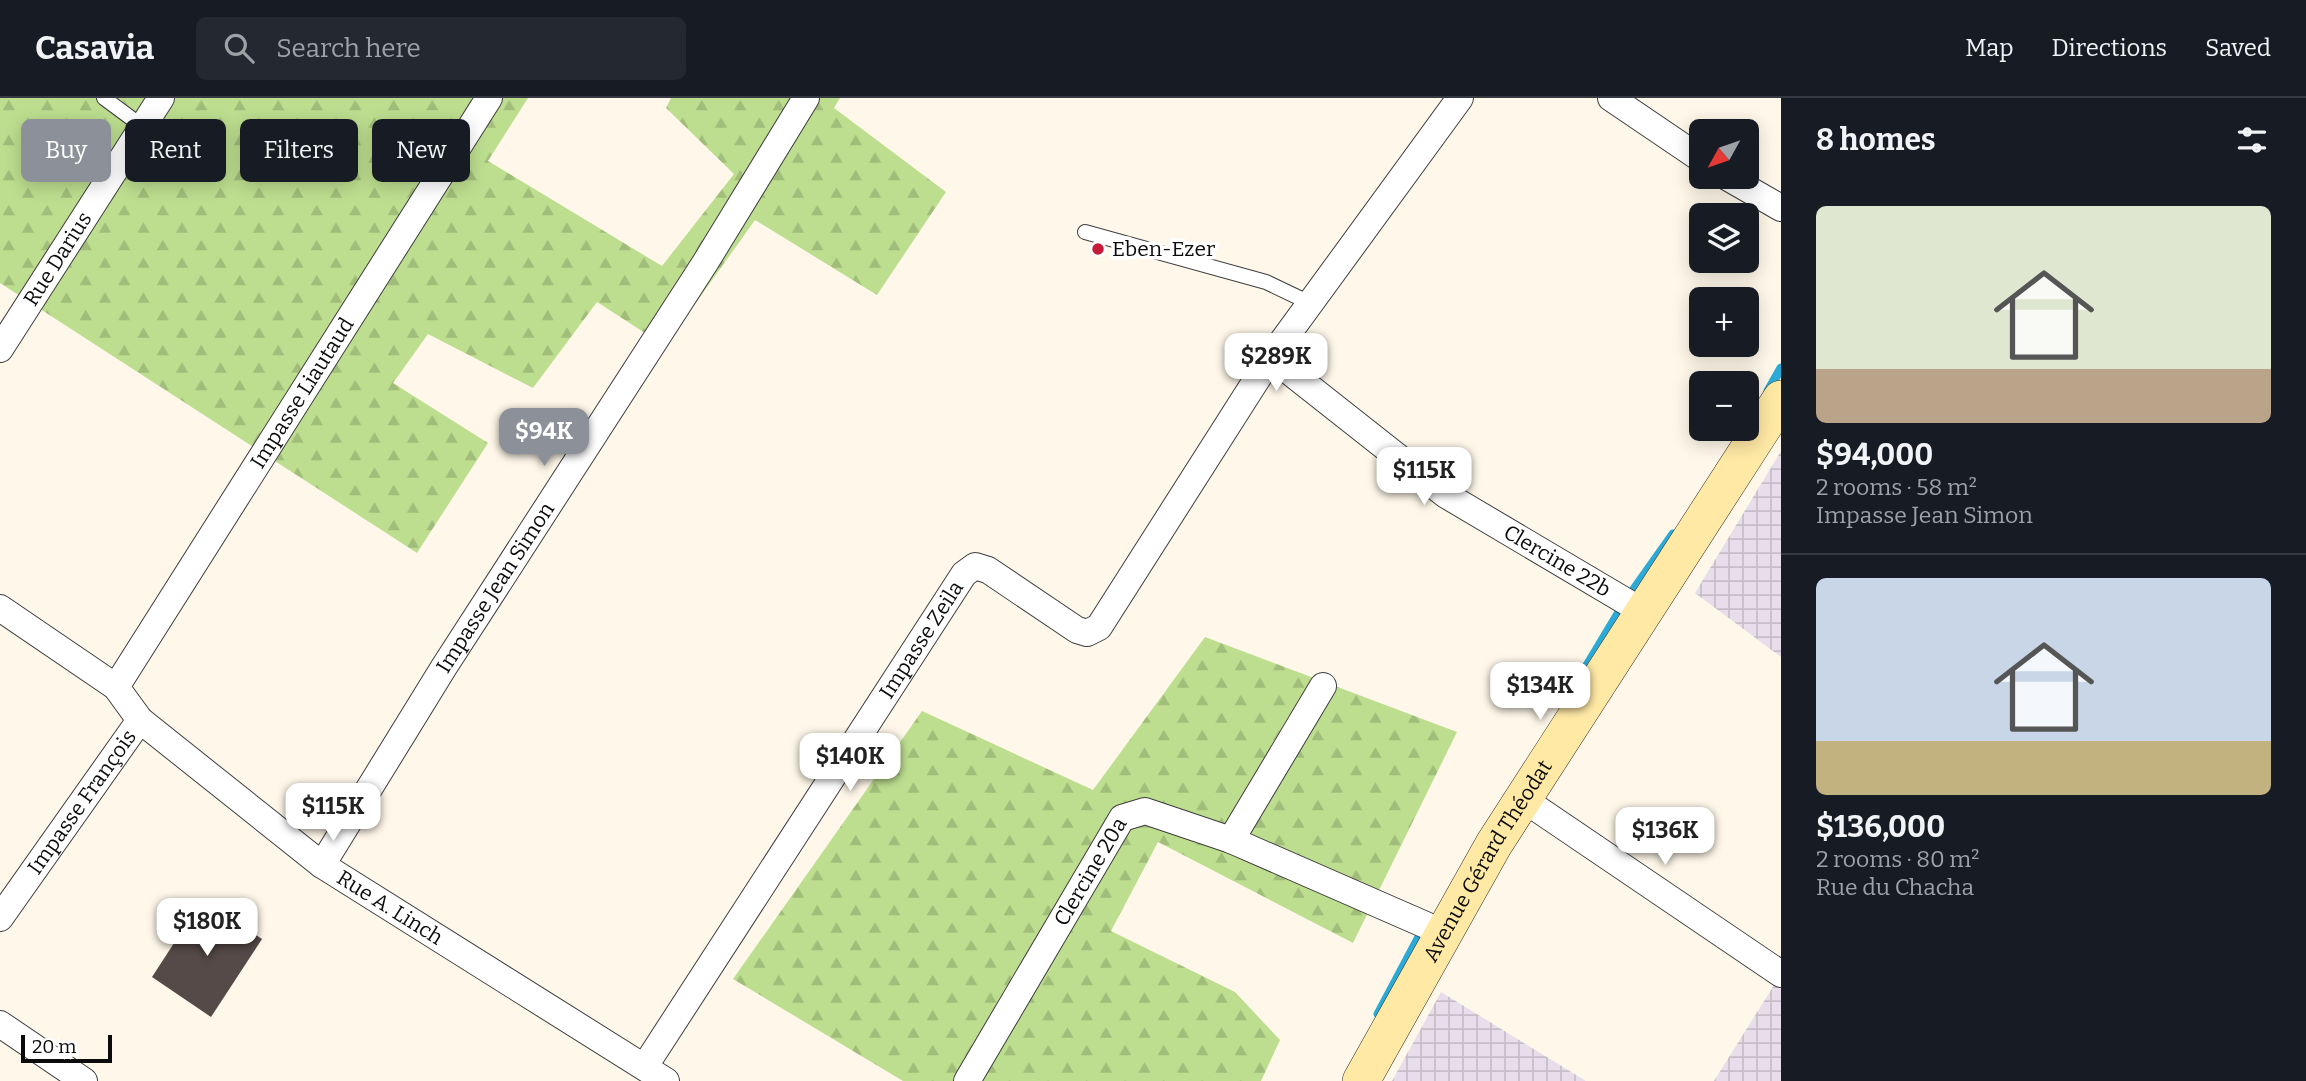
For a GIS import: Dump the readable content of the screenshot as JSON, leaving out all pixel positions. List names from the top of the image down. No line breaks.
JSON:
{"streets":{"street":["Rue Darius","Impasse Liautaud","Clercine 22b","Impasse Jean Simon","Impasse Zeila","Impasse François","Avenue Gérard Théodat","Clercine 20a","Rue A. Linch"]},"crossings":[["Impasse Liautaud","Rue A. Linch"],["Clercine 22b","Impasse Zeila"],["Clercine 22b","Avenue Gérard Théodat"],["Impasse Jean Simon","Rue A. Linch"],["Impasse Zeila","Rue A. Linch"],["Impasse François","Rue A. Linch"],["Avenue Gérard Théodat","Clercine 20a"]],"places":["Eben-Ezer"],"scale_bar":"20 m","north":"bottom left","page":{"header":"Casavia","search":"Search here","nav":["Map","Directions","Saved"],"heading":"8 homes","map_buttons":["+","−"],"chip":["Buy","Rent","Filters","New"],"list":[{"name":"$94,000","note":"2 rooms · 58 m² · Impasse Jean Simon"},{"name":"$136,000","note":"2 rooms · 80 m² · Rue du Chacha"}],"price":["$289K","$94K","$115K","$134K","$140K","$115K","$136K","$180K"],"scale":"20 m"}}
